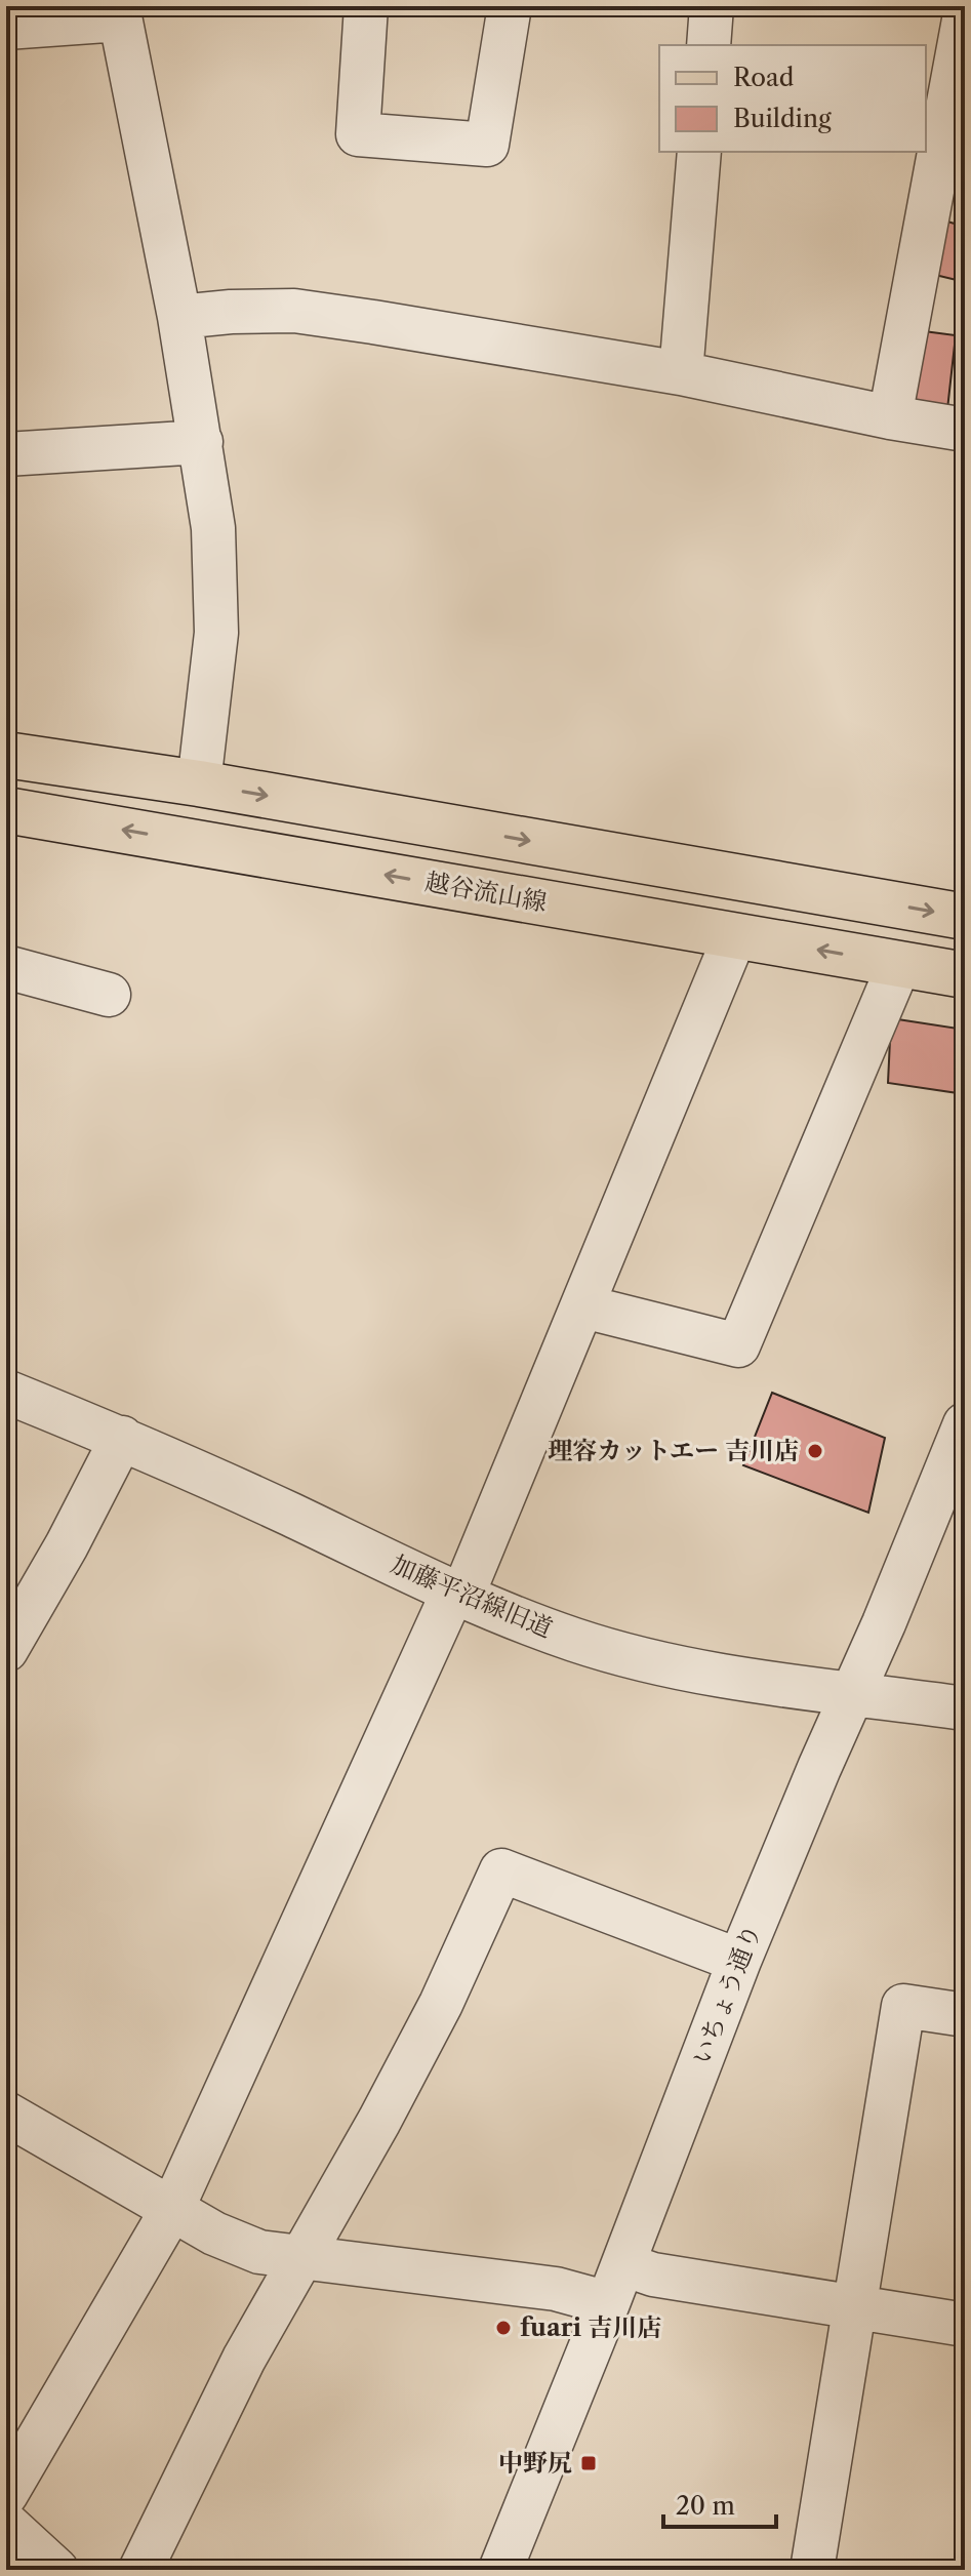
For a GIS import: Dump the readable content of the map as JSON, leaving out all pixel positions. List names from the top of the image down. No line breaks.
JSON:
{"streets":{"main road":["越谷流山線"],"street":["加藤平沼線旧道","いちょう通り"]},"crossings":[["加藤平沼線旧道","いちょう通り"]],"places":{"other":["理容カットエー 吉川店","fuari 吉川店"],"transit":["中野尻"]},"legend":["Road","Building"],"scale_bar":"20 m"}
